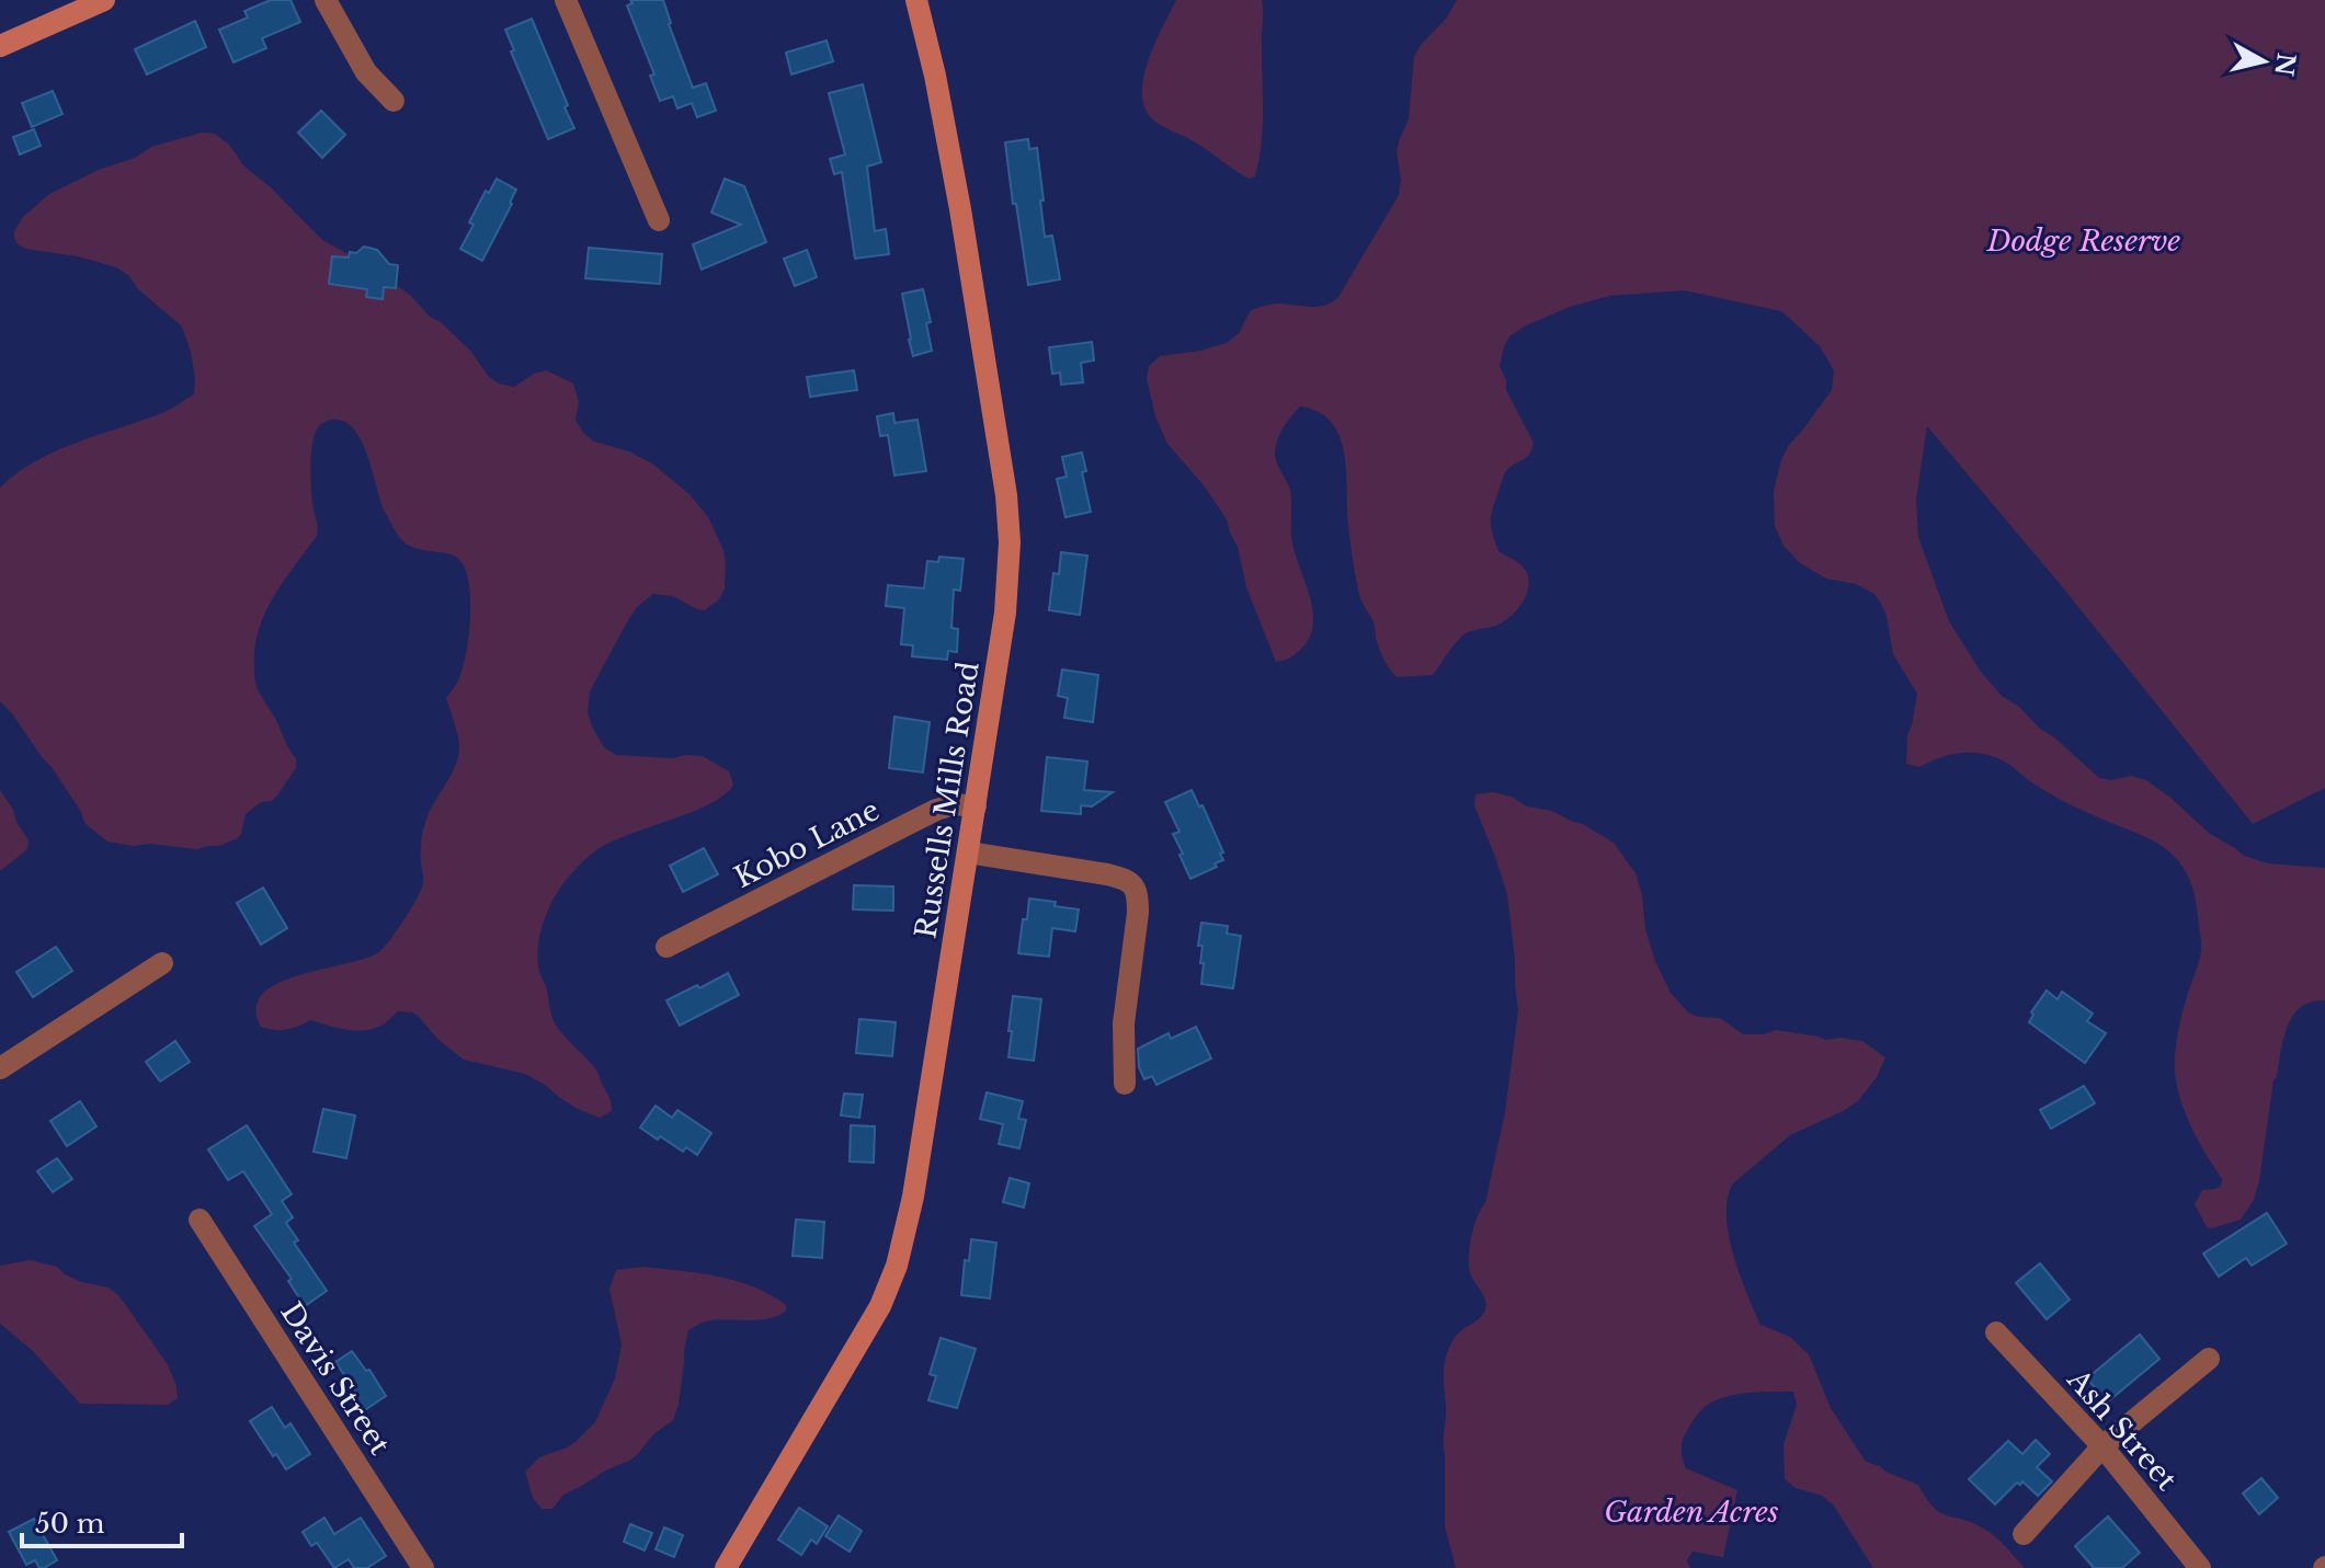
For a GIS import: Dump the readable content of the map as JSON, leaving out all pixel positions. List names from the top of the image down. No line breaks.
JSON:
{"streets":{"main road":["Russells Mills Road"],"street":["Kobo Lane","Davis Street","Ash Street"]},"crossings":[["Russells Mills Road","Kobo Lane"]],"parks":["Dodge Reserve","Garden Acres"],"scale_bar":"50 m","north":"right"}
